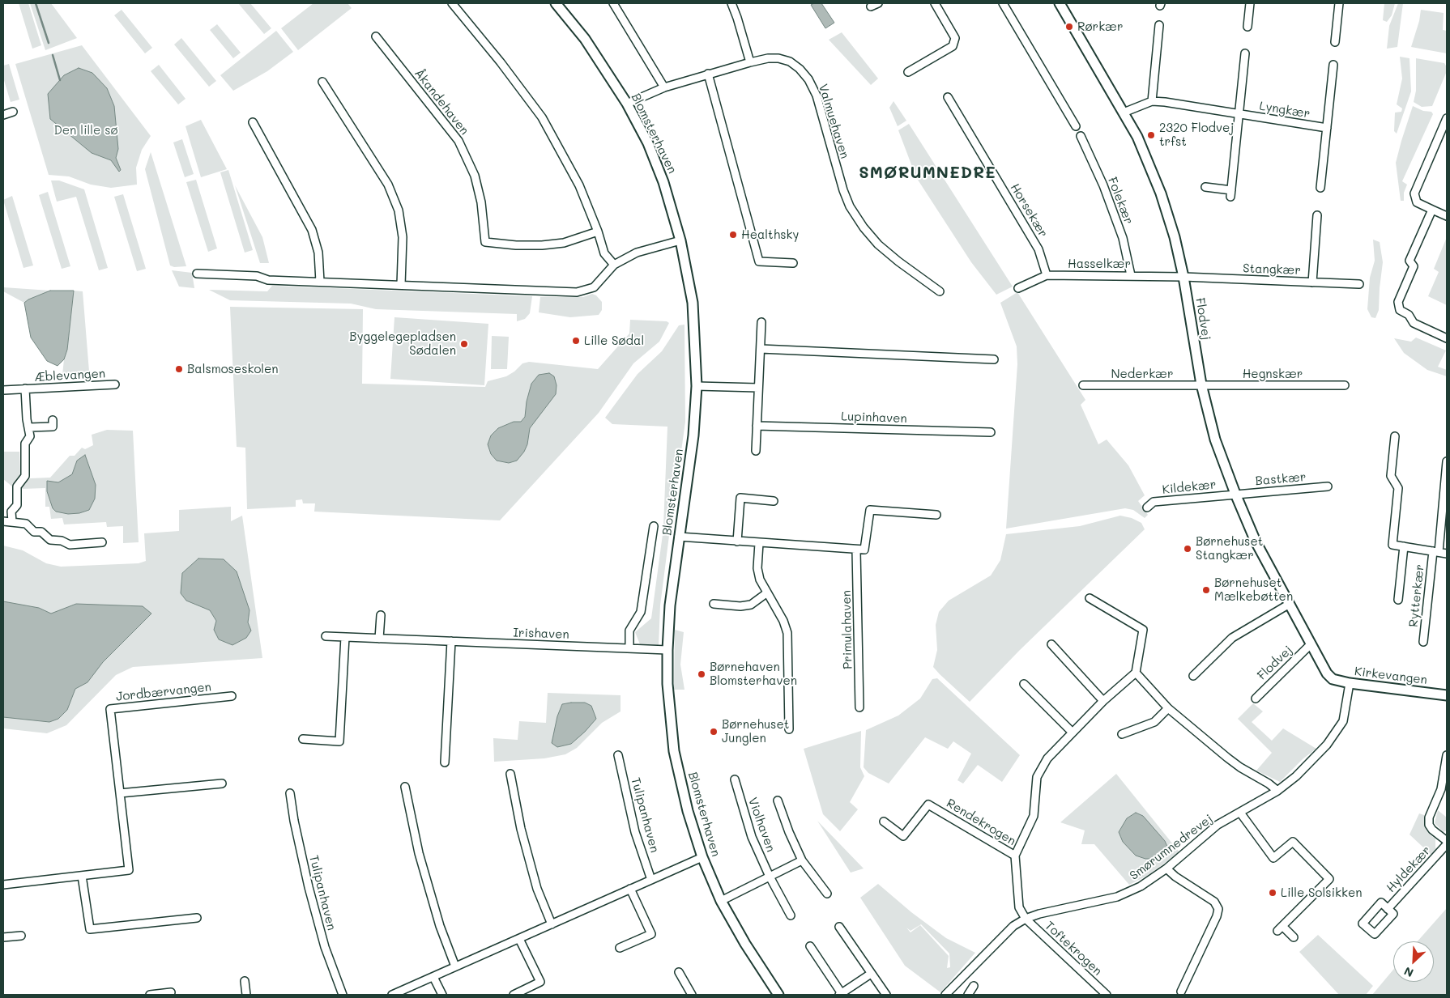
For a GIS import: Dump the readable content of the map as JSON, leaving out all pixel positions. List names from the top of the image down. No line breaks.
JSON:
{"streets":{"street":["Åkandehaven","Lyngkær","Valmuehaven","Blomsterhaven","Folekær","Horsekær","Hasselkær","Stangkær","Flodvej","Nederkær","Hegnskær","Æblevangen","Lupinhaven","Bastkær","Kildekær","Rytterkær","Primulahaven","Irishaven","Kirkevangen","Jordbærvangen","Tulipanhaven","Rendekrogen","Violhaven","Smørumnedrevej","Hyldekær","Toftekrogen"]},"crossings":[["Valmuehaven","Blomsterhaven"],["Blomsterhaven","Irishaven"],["Folekær","Hasselkær"],["Horsekær","Hasselkær"],["Hasselkær","Stangkær"],["Hasselkær","Flodvej"],["Stangkær","Flodvej"],["Flodvej","Nederkær"],["Flodvej","Hegnskær"],["Flodvej","Bastkær"],["Flodvej","Kildekær"],["Flodvej","Kirkevangen"],["Nederkær","Hegnskær"],["Bastkær","Kildekær"],["Kirkevangen","Smørumnedrevej"],["Smørumnedrevej","Toftekrogen"]],"districts":["SMØRUMNEDRE"],"parks":["Den lille sø"],"places":["Rørkær","2320 Flodvej trfst","Healthsky","Lille Sødal","Byggelegepladsen Sødalen","Balsmoseskolen","Børnehuset Stangkær","Børnehuset Mælkebøtten","Børnehaven Blomsterhaven","Børnehuset Junglen","Lille Solsikken"],"north":"bottom left"}
